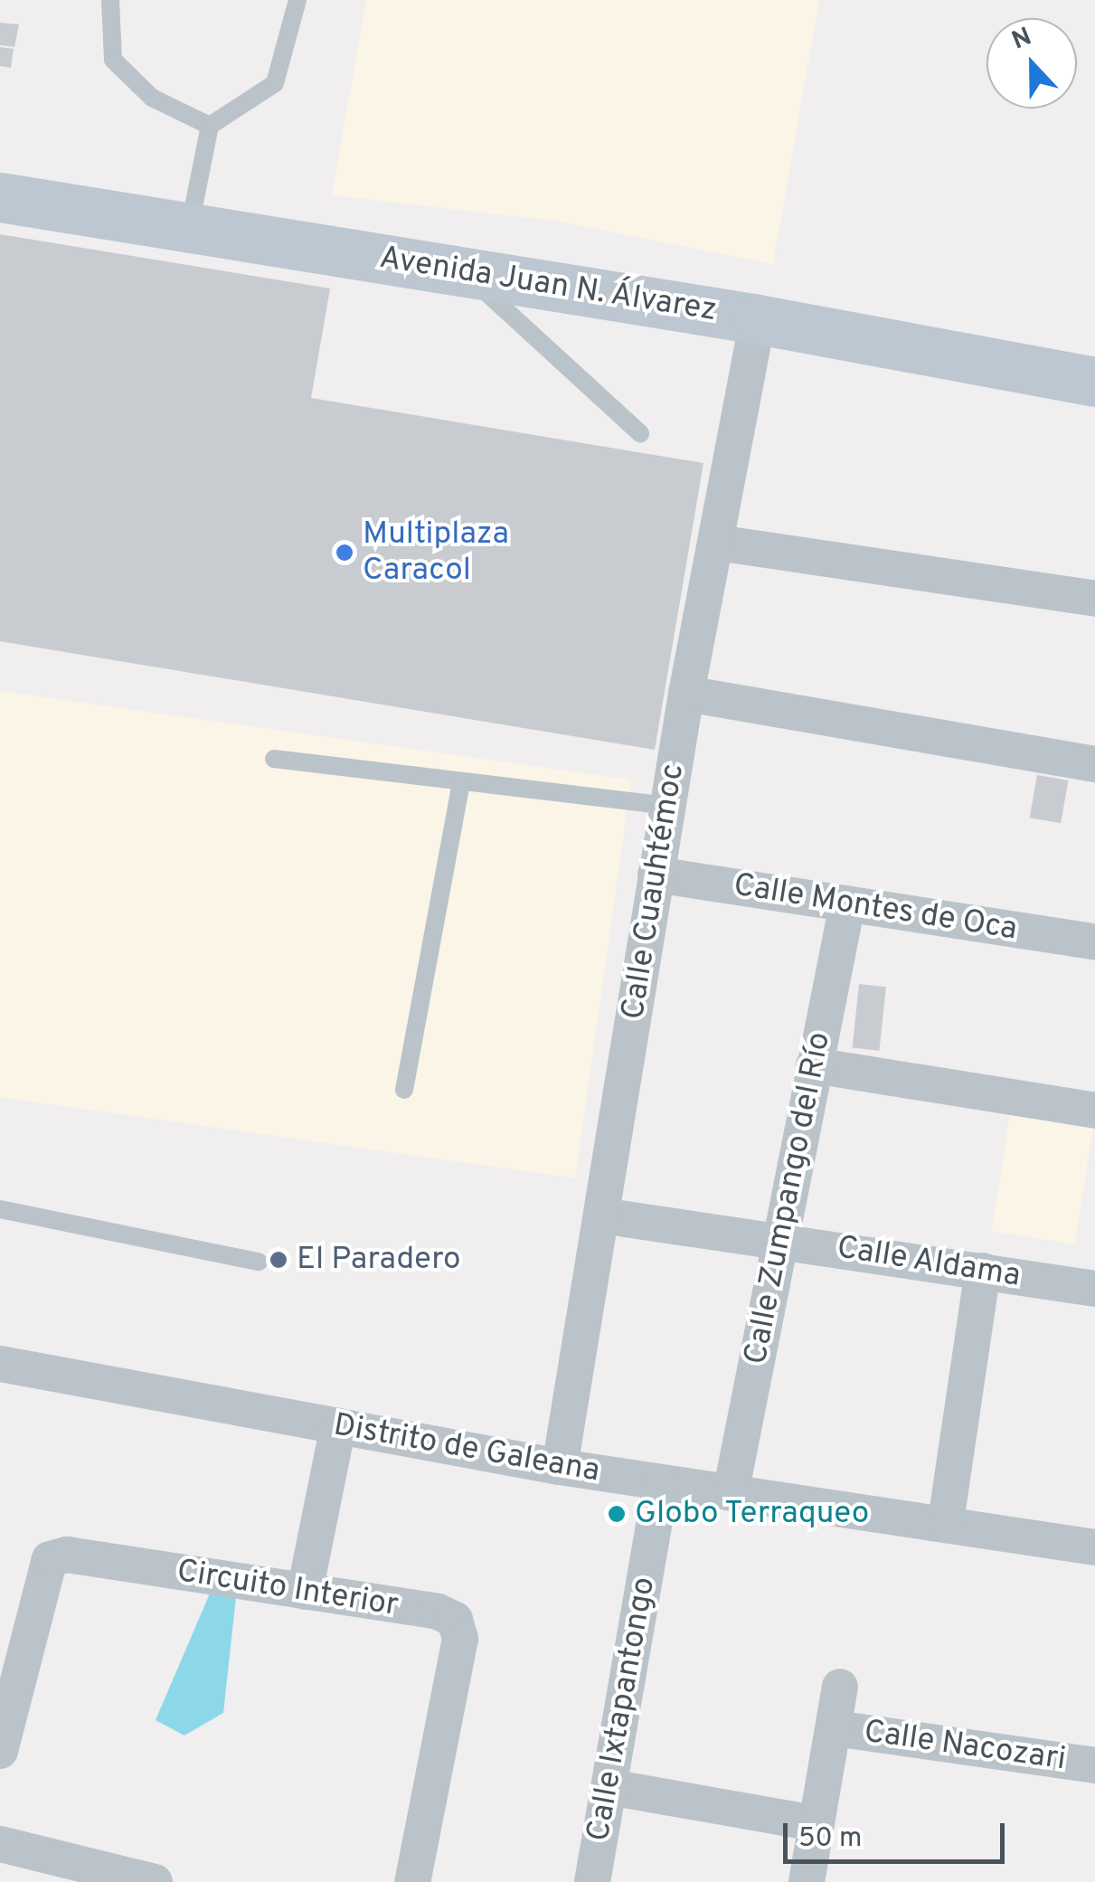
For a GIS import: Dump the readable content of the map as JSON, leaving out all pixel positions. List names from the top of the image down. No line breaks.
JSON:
{"streets":{"main road":["Avenida Juan N. Álvarez"],"street":["Calle Cuauhtémoc","Calle Montes de Oca","Calle Zumpango del Río","Calle Aldama","Distrito de Galeana","Circuito Interior","Calle Ixtapantongo","Calle Nacozari"]},"crossings":[["Avenida Juan N. Álvarez","Calle Cuauhtémoc"],["Calle Cuauhtémoc","Calle Montes de Oca"],["Calle Cuauhtémoc","Calle Aldama"],["Calle Cuauhtémoc","Distrito de Galeana"],["Calle Montes de Oca","Calle Zumpango del Río"],["Calle Zumpango del Río","Calle Aldama"],["Calle Zumpango del Río","Distrito de Galeana"],["Distrito de Galeana","Calle Ixtapantongo"]],"places":["Multiplaza Caracol","El Paradero","Globo Terraqueo"],"scale_bar":"50 m","north":"top"}
